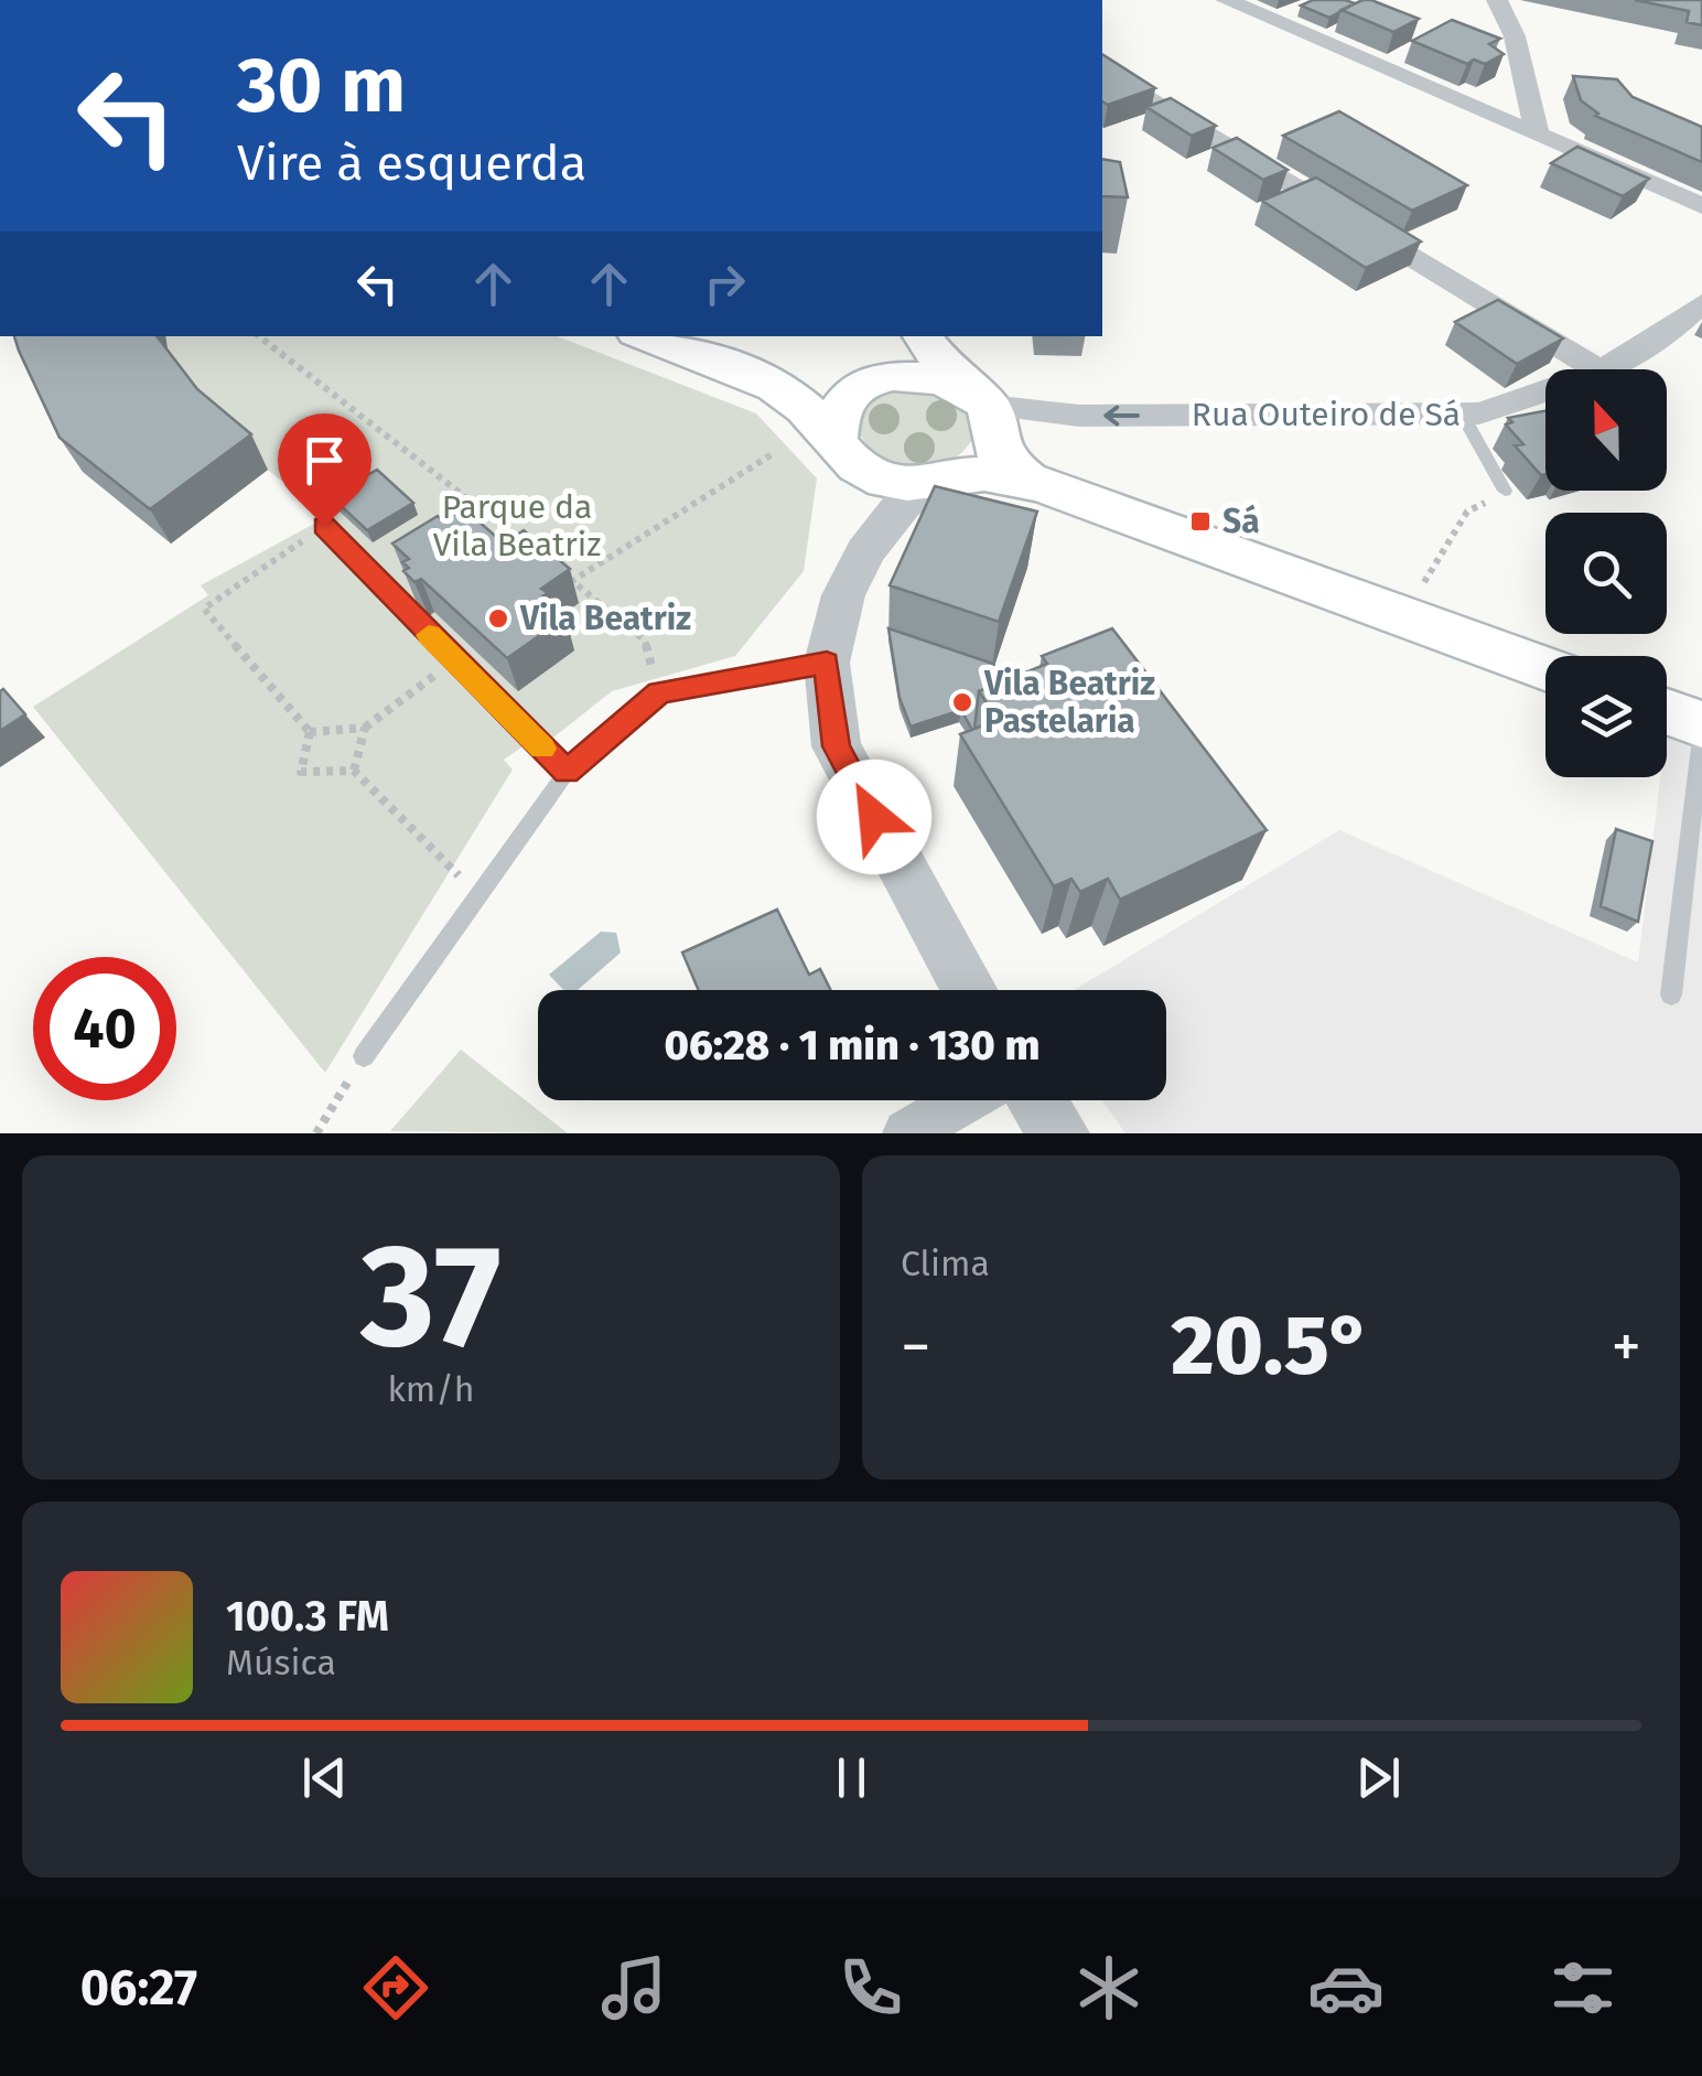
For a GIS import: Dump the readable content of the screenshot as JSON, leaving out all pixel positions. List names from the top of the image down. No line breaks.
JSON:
{"streets":{"street":["Rua Outeiro de Sá"]},"one_way":["Rua Outeiro de Sá"],"parks":["Parque da Vila Beatriz"],"places":{"transit":["Sá"],"other":["Vila Beatriz","Vila Beatriz Pastelaria"]},"north":"top","page":{"turn":["30 m","Vire à esquerda"],"limit":"40","trip":"06:28 · 1 min · 130 m","tile":[["37","km/h"],"Clima"],"heat":["−","20.5°","+"],"song":["100.3 FM","Música"],"tabs":"06:27"}}
